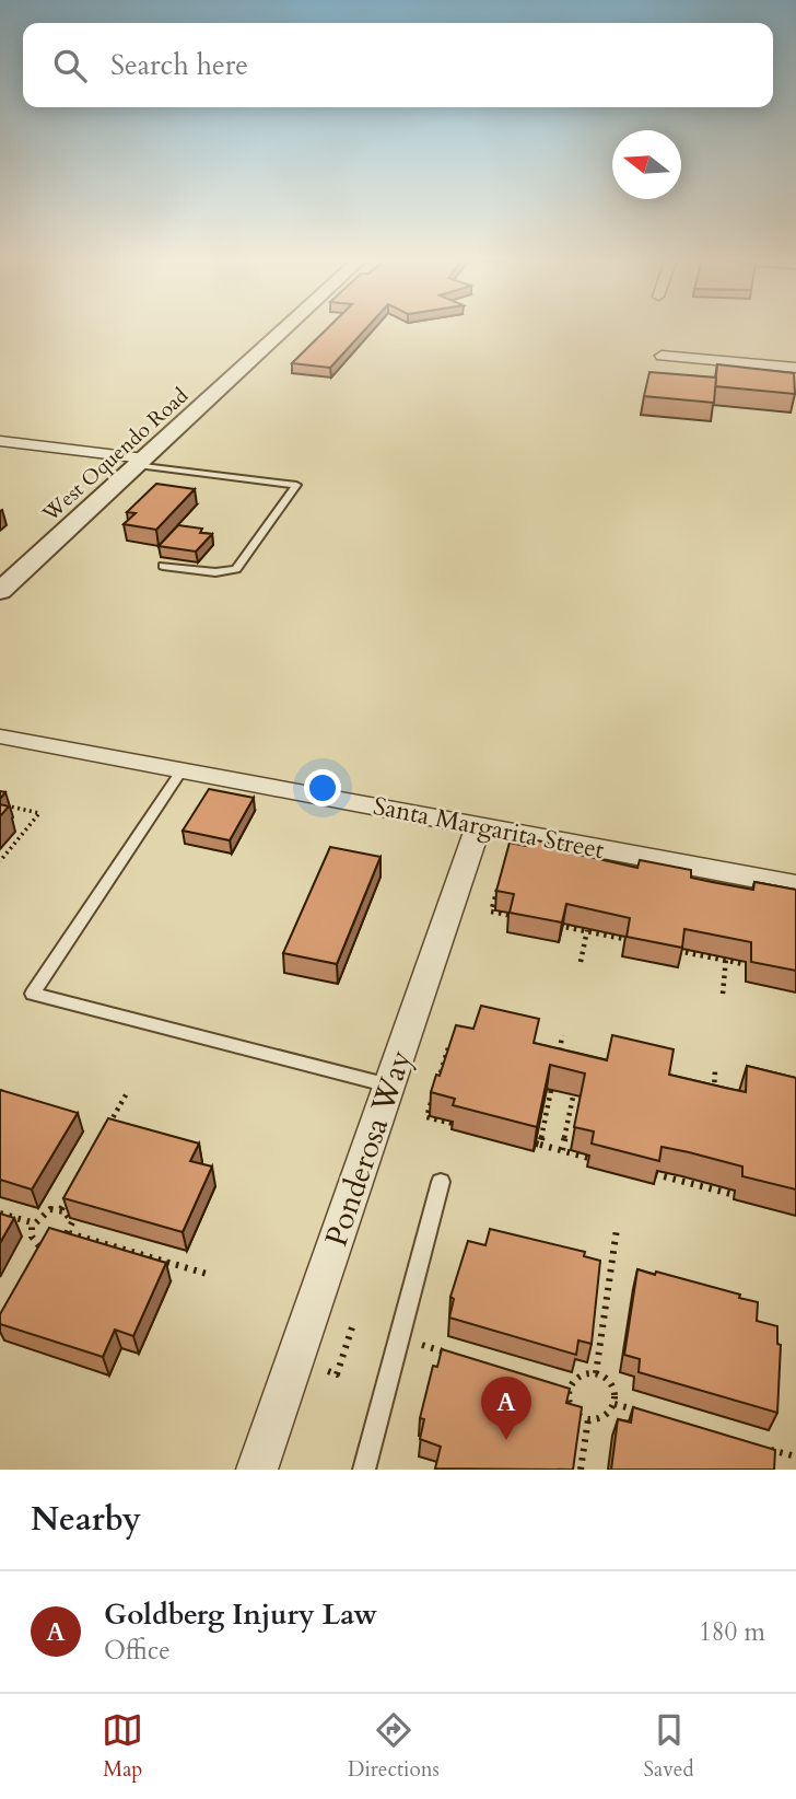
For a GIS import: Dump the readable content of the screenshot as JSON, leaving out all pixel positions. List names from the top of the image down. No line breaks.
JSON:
{"streets":{"street":["West Oquendo Road","Santa Margarita Street","Ponderosa Way"]},"crossings":[["Santa Margarita Street","Ponderosa Way"]],"north":"left","page":{"search":"Search here","pins":"A","heading":"Nearby","list":[{"mark":"A","name":"Goldberg Injury Law","note":"Office","value":"180 m"}],"nav":["Map","Directions","Saved"]}}
